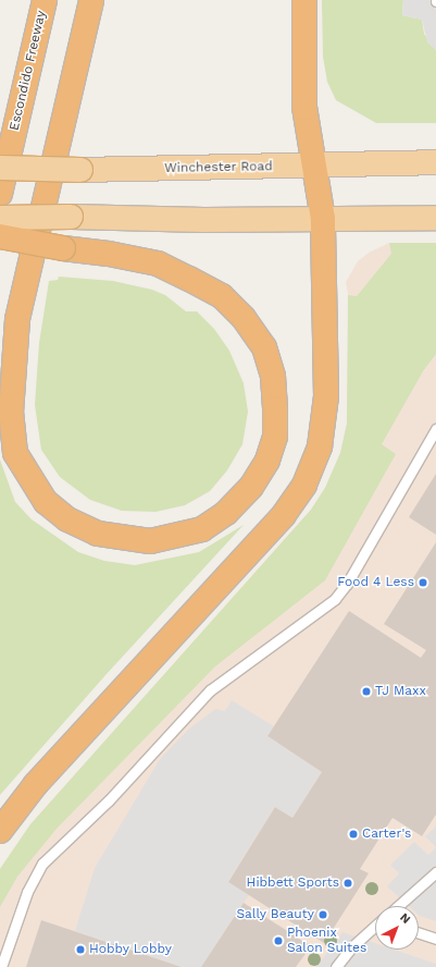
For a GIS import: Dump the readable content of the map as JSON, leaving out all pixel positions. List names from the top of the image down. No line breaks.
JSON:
{"streets":{"highway":["Escondido Freeway"],"main road":["Winchester Road"]},"places":["Food 4 Less","TJ Maxx","Carter's","Hibbett Sports","Sally Beauty","Phoenix Salon Suites","Hobby Lobby"],"north":"top right"}
